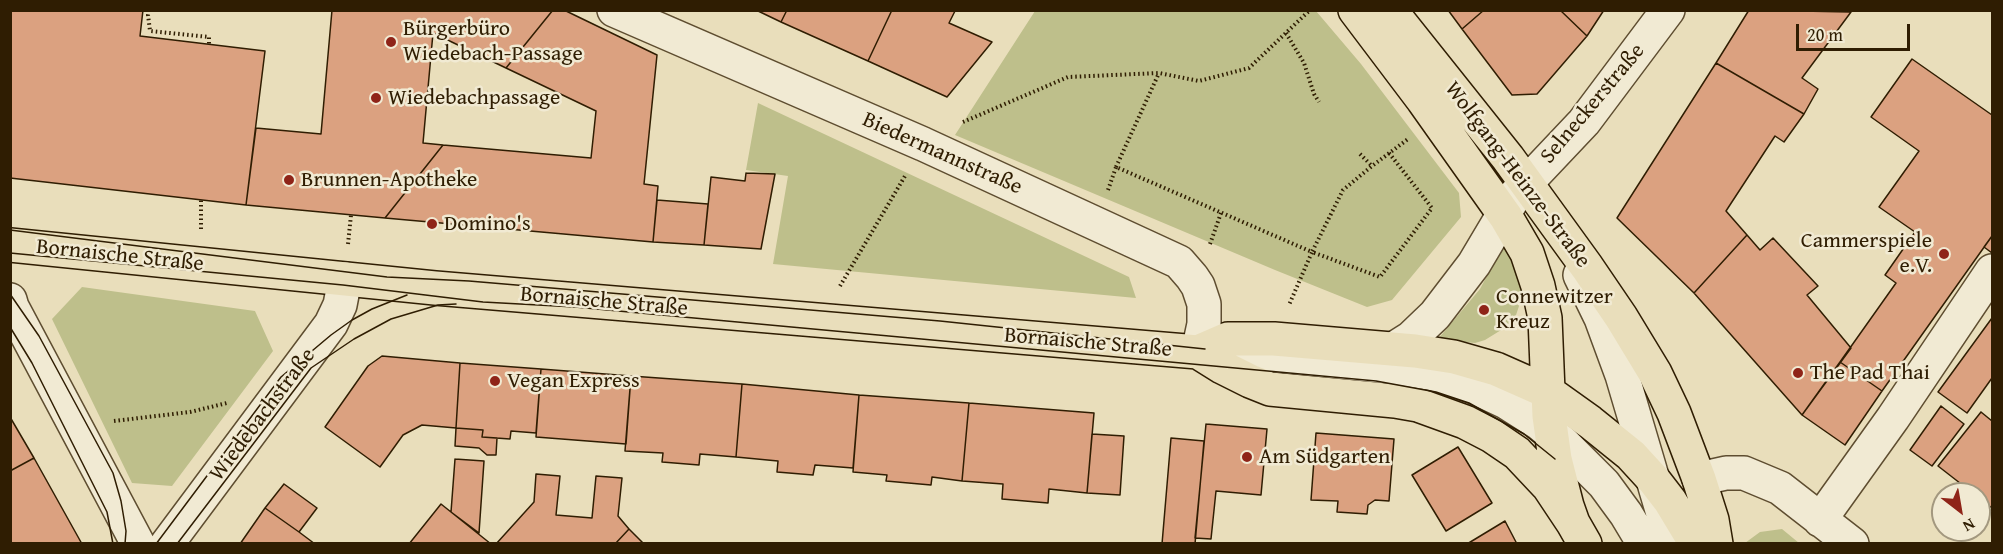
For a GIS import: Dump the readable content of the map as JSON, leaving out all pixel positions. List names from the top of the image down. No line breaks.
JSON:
{"streets":{"main road":["Wolfgang-Heinze-Straße","Bornaische Straße"],"street":["Selneckerstraße","Biedermannstraße","Wiedebachstraße"]},"crossings":[["Selneckerstraße","Wolfgang-Heinze-Straße"],["Biedermannstraße","Bornaische Straße"],["Wolfgang-Heinze-Straße","Bornaische Straße"],["Bornaische Straße","Wiedebachstraße"]],"places":["Bürgerbüro Wiedebach-Passage","Wiedebachpassage","Brunnen-Apotheke","Domino's","Cammerspiele e.V.","Connewitzer Kreuz","The Pad Thai","Vegan Express","Am Südgarten"],"scale_bar":"20 m","north":"bottom right"}
